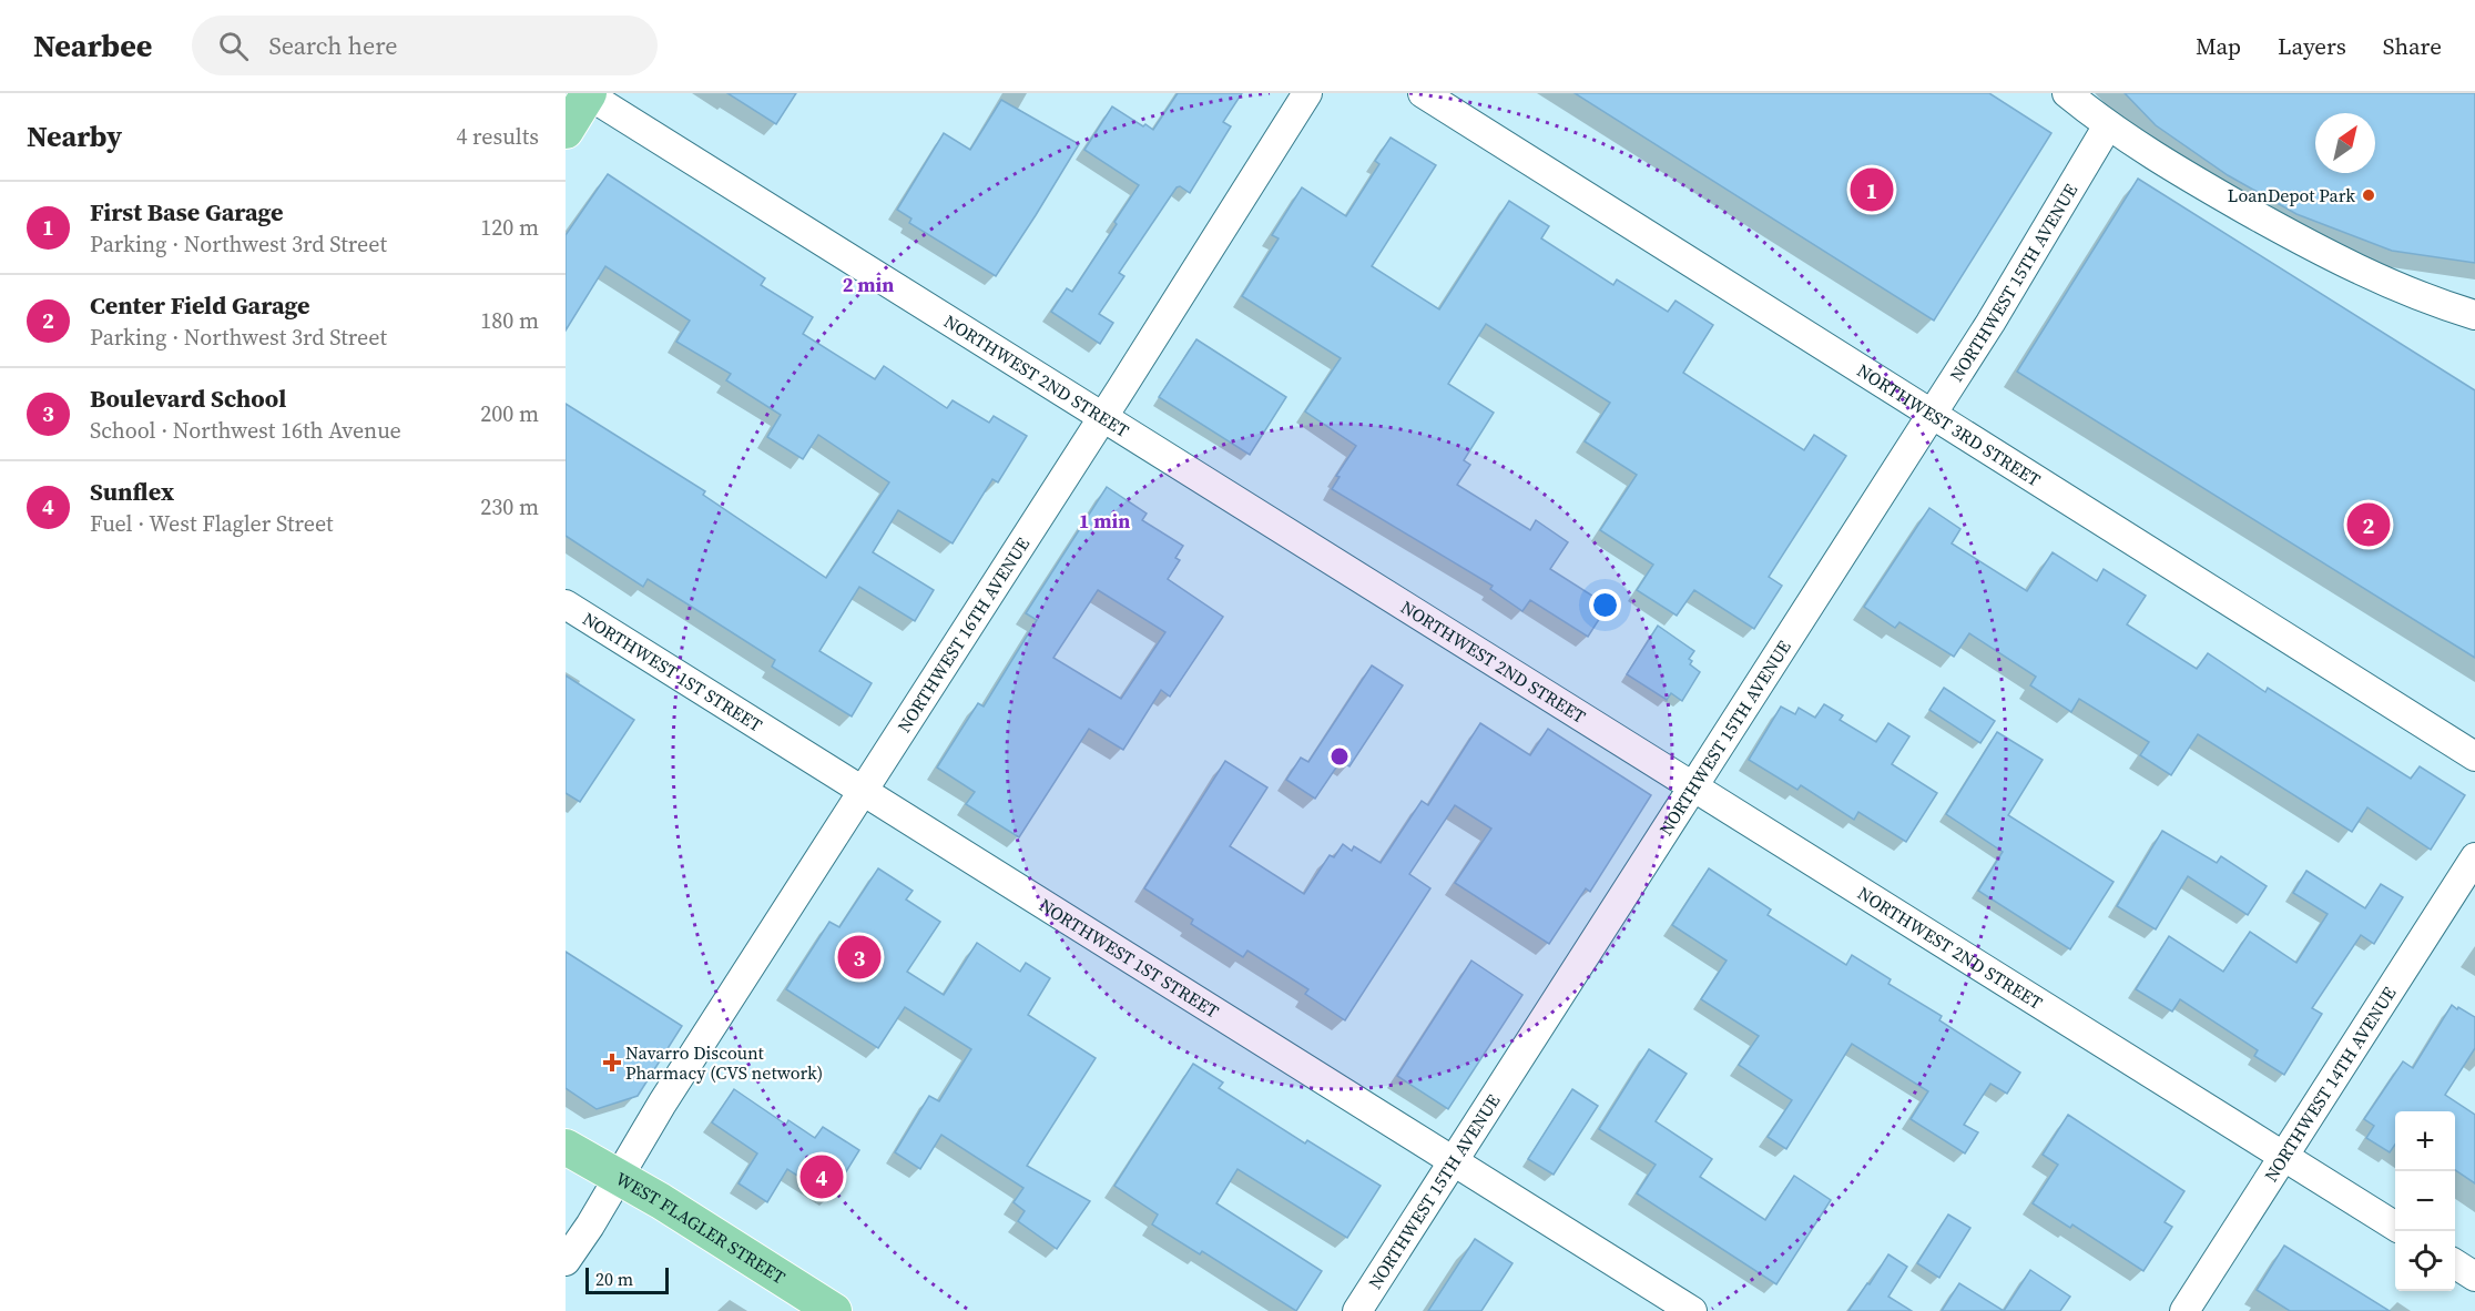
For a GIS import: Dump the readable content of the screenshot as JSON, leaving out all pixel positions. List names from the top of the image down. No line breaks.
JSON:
{"streets":{"main road":["WEST FLAGLER STREET"],"street":["NORTHWEST 15TH AVENUE","NORTHWEST 2ND STREET","NORTHWEST 3RD STREET","NORTHWEST 16TH AVENUE","NORTHWEST 1ST STREET","NORTHWEST 14TH AVENUE"]},"crossings":[["NORTHWEST 15TH AVENUE","NORTHWEST 2ND STREET"],["NORTHWEST 15TH AVENUE","NORTHWEST 3RD STREET"],["NORTHWEST 15TH AVENUE","NORTHWEST 1ST STREET"],["NORTHWEST 2ND STREET","NORTHWEST 16TH AVENUE"],["NORTHWEST 2ND STREET","NORTHWEST 14TH AVENUE"],["NORTHWEST 16TH AVENUE","NORTHWEST 1ST STREET"],["NORTHWEST 16TH AVENUE","WEST FLAGLER STREET"]],"places":{"other":["LoanDepot Park"],"health":["Navarro Discount Pharmacy (CVS network)"]},"scale_bar":"20 m","north":"top right","page":{"header":"Nearbee","search":"Search here","nav":["Map","Layers","Share"],"heading":["Nearby","4 results"],"pins":["1","2","3","4"],"list":[{"mark":"1","name":"First Base Garage","note":"Parking · Northwest 3rd Street","value":"120 m"},{"mark":"2","name":"Center Field Garage","note":"Parking · Northwest 3rd Street","value":"180 m"},{"mark":"3","name":"Boulevard School","note":"School · Northwest 16th Avenue","value":"200 m"},{"mark":"4","name":"Sunflex","note":"Fuel · West Flagler Street","value":"230 m"}],"map_buttons":["+","−"],"scale":"20 m"},"rings":["2 min","1 min"]}
